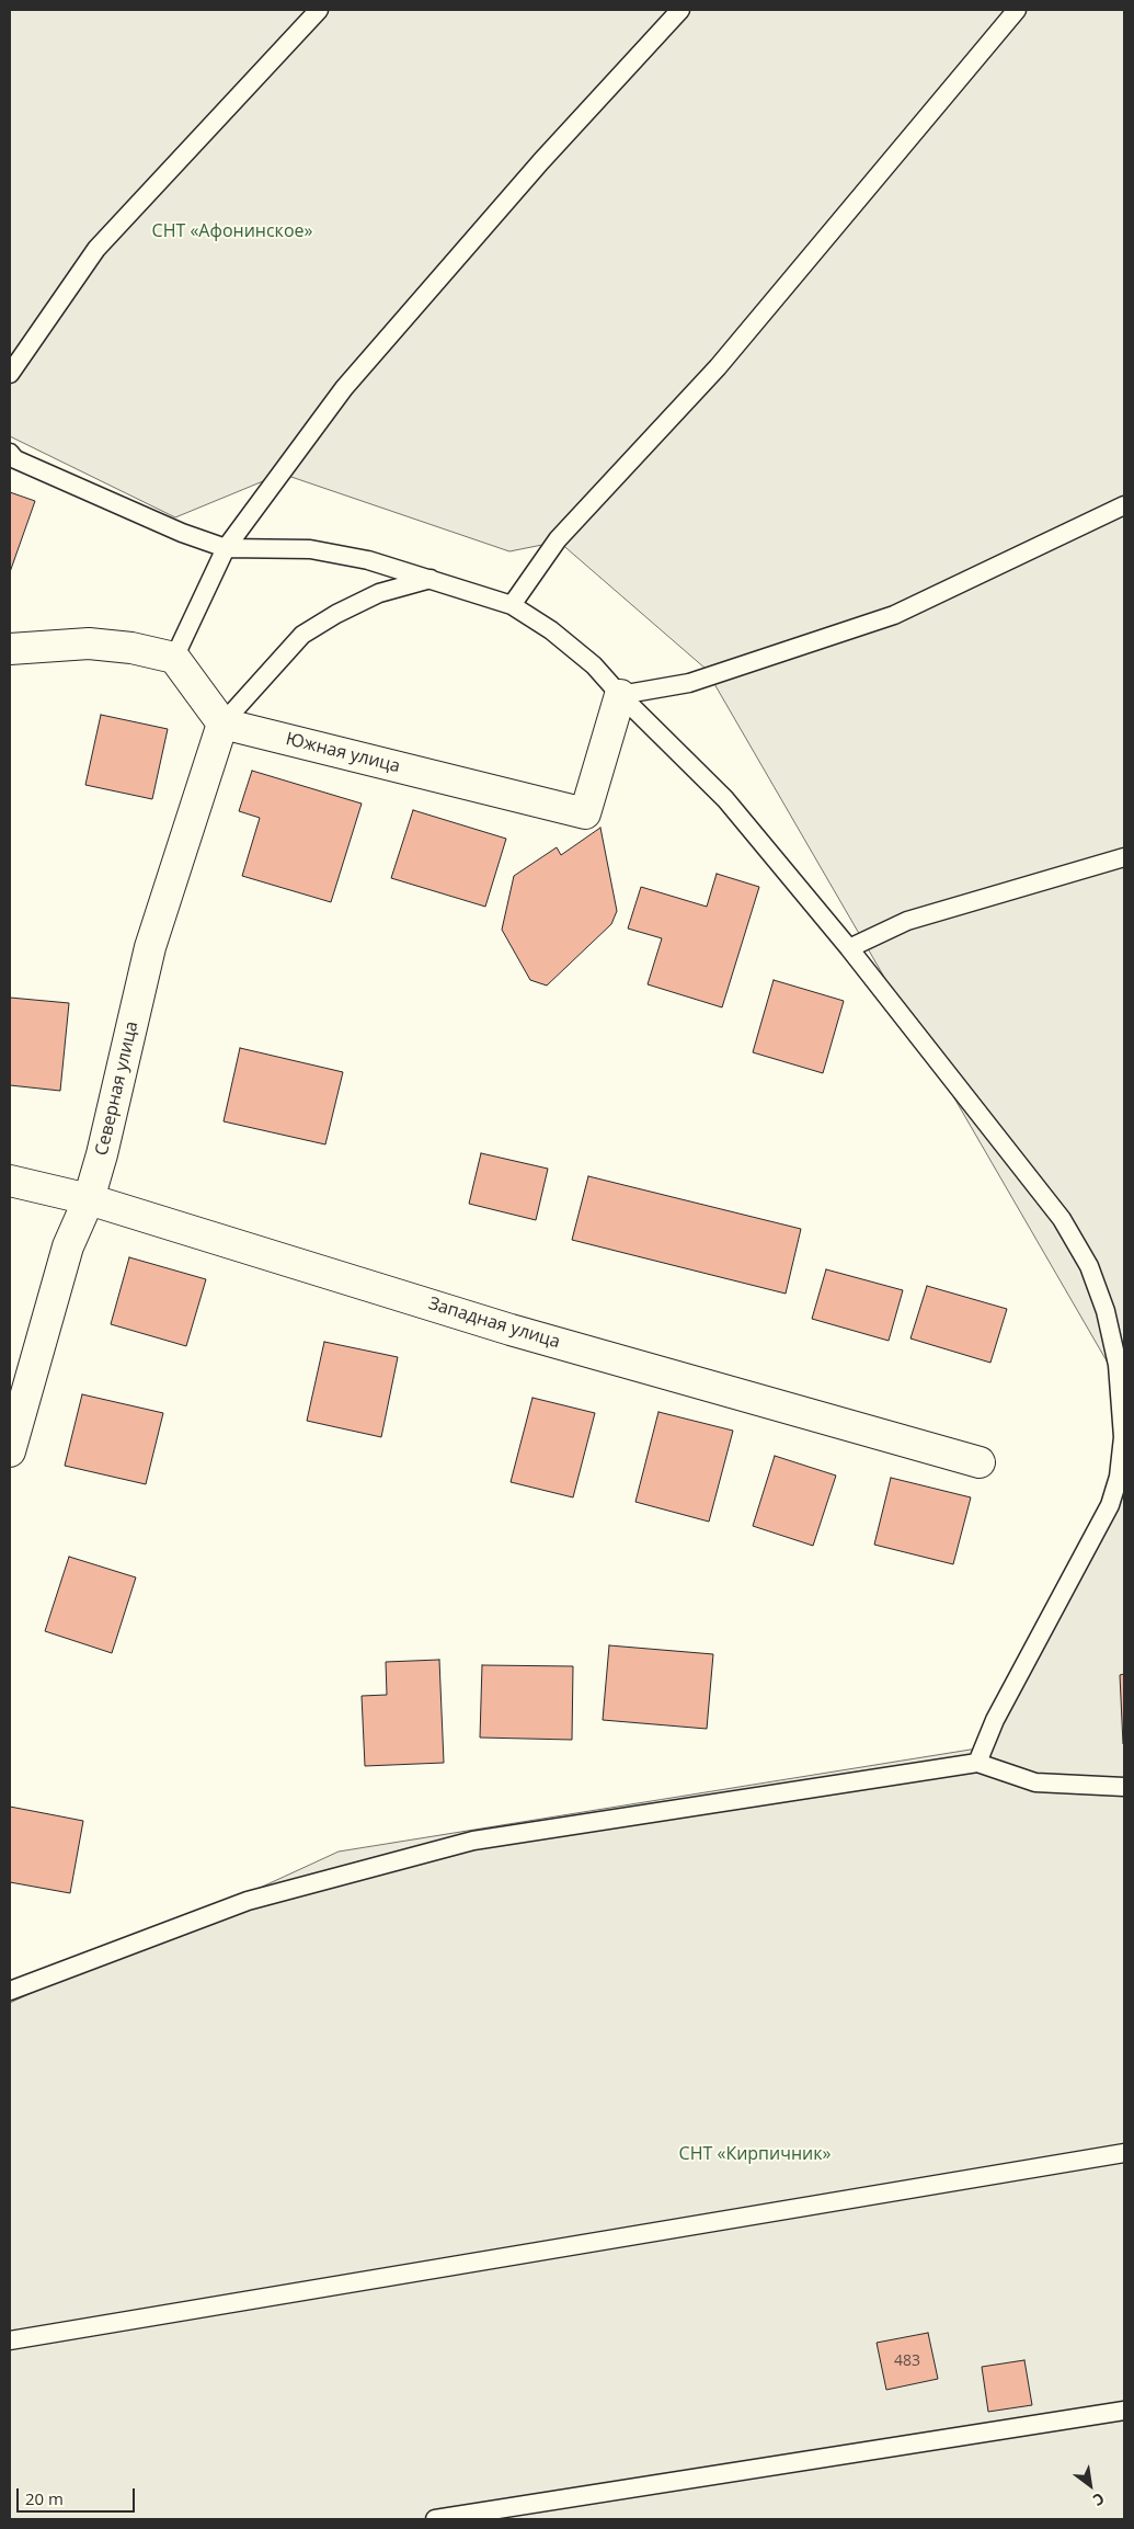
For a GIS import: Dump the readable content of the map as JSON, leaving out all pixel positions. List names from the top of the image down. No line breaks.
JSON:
{"streets":{"street":["Южная улица","Северная улица","Западная улица"]},"crossings":[["Южная улица","Северная улица"],["Северная улица","Западная улица"]],"parks":["СНТ «Афонинское»","СНТ «Кирпичник»"],"house_numbers":["483"],"scale_bar":"20 m","north":"bottom right"}
